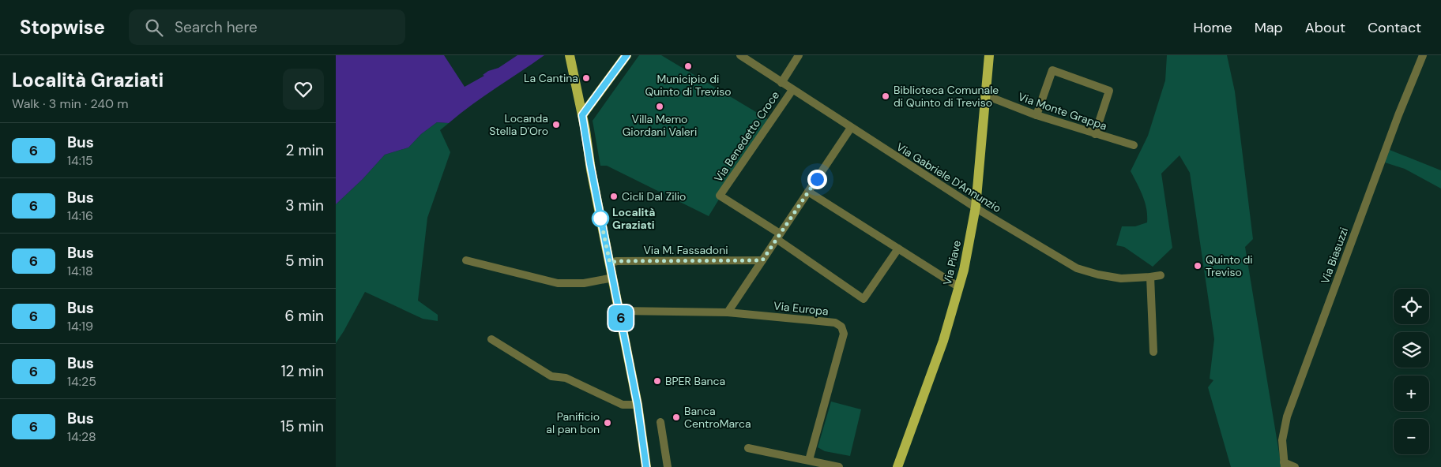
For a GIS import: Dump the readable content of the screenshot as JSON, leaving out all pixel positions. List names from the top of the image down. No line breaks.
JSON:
{"streets":{"main road":["Via Piave"],"street":["Via Monte Grappa","Via Benedetto Croce","Via Gabriele D'Annunzio","Via M. Fassadoni","Via Biasuzzi","Via Europa"]},"crossings":[["Via Monte Grappa","Via Piave"],["Via Benedetto Croce","Via Gabriele D'Annunzio"],["Via Gabriele D'Annunzio","Via Piave"]],"places":["Municipio di Quinto di Treviso","La Cantina","Biblioteca Comunale di Quinto di Treviso","Villa Memo Giordani Valeri","Locanda Stella D'Oro","Cicli Dal Zilio","Località Graziati","Quinto di Treviso","BPER Banca","Banca CentroMarca","Panificio al pan bon"],"lines":["bus line 6"],"page":{"header":"Stopwise","search":"Search here","nav":["Home","Map","About","Contact"],"heading":["Località Graziati","Walk · 3 min · 240 m"],"on_map":"6","list":[{"mark":"6","name":"Bus","note":"14:15","value":"2 min"},{"mark":"6","name":"Bus","note":"14:16","value":"3 min"},{"mark":"6","name":"Bus","note":"14:18","value":"5 min"},{"mark":"6","name":"Bus","note":"14:19","value":"6 min"},{"mark":"6","name":"Bus","note":"14:25","value":"12 min"},{"mark":"6","name":"Bus","note":"14:28","value":"15 min"}],"map_buttons":["+","−"]}}
